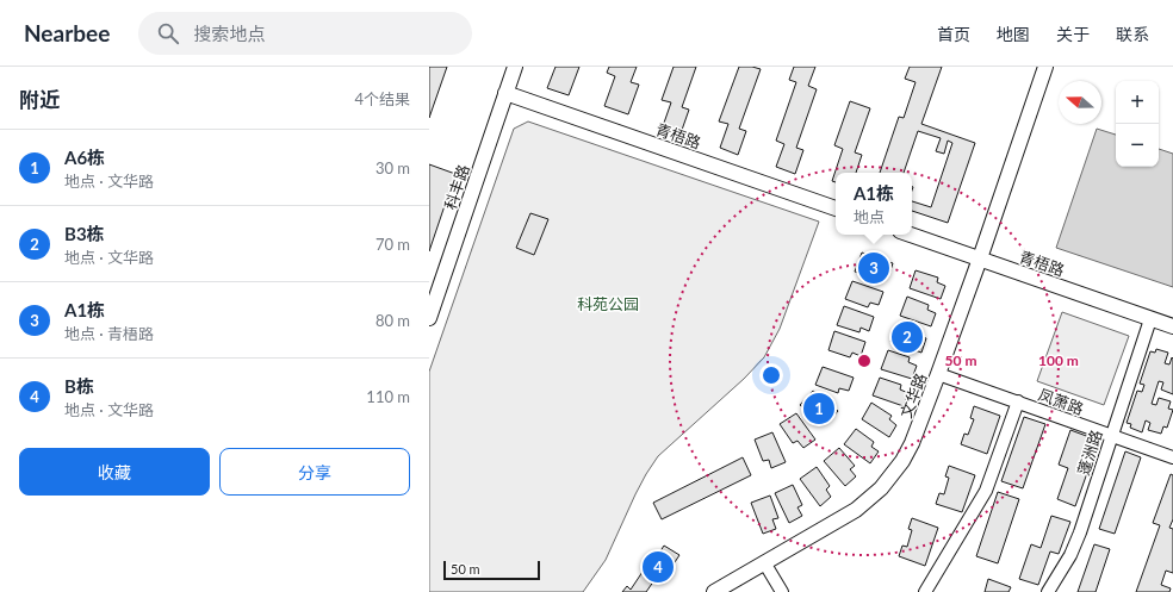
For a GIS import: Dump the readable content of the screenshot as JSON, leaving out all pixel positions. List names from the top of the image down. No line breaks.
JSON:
{"streets":{"street":["青梧路","科丰路","文华路","凤萧路","蓬洲路"]},"crossings":[["青梧路","科丰路"],["青梧路","文华路"],["青梧路","蓬洲路"],["文华路","凤萧路"],["凤萧路","蓬洲路"]],"parks":["科苑公园"],"scale_bar":"50 m","north":"left","page":{"header":"Nearbee","search":"搜索地点","nav":["首页","地图","关于","联系"],"heading":["附近","4个结果"],"map_buttons":["+","−"],"list":[{"mark":"1","name":"A6栋","note":"地点 · 文华路","value":"30 m"},{"mark":"2","name":"B3栋","note":"地点 · 文华路","value":"70 m"},{"mark":"3","name":"A1栋","note":"地点 · 青梧路","value":"80 m"},{"mark":"4","name":"B栋","note":"地点 · 文华路","value":"110 m"}],"popup":["A1栋","地点"],"pins":["3","2","1","4"],"buttons":["收藏","分享"],"scale":"50 m"},"rings":["50 m","100 m"]}
